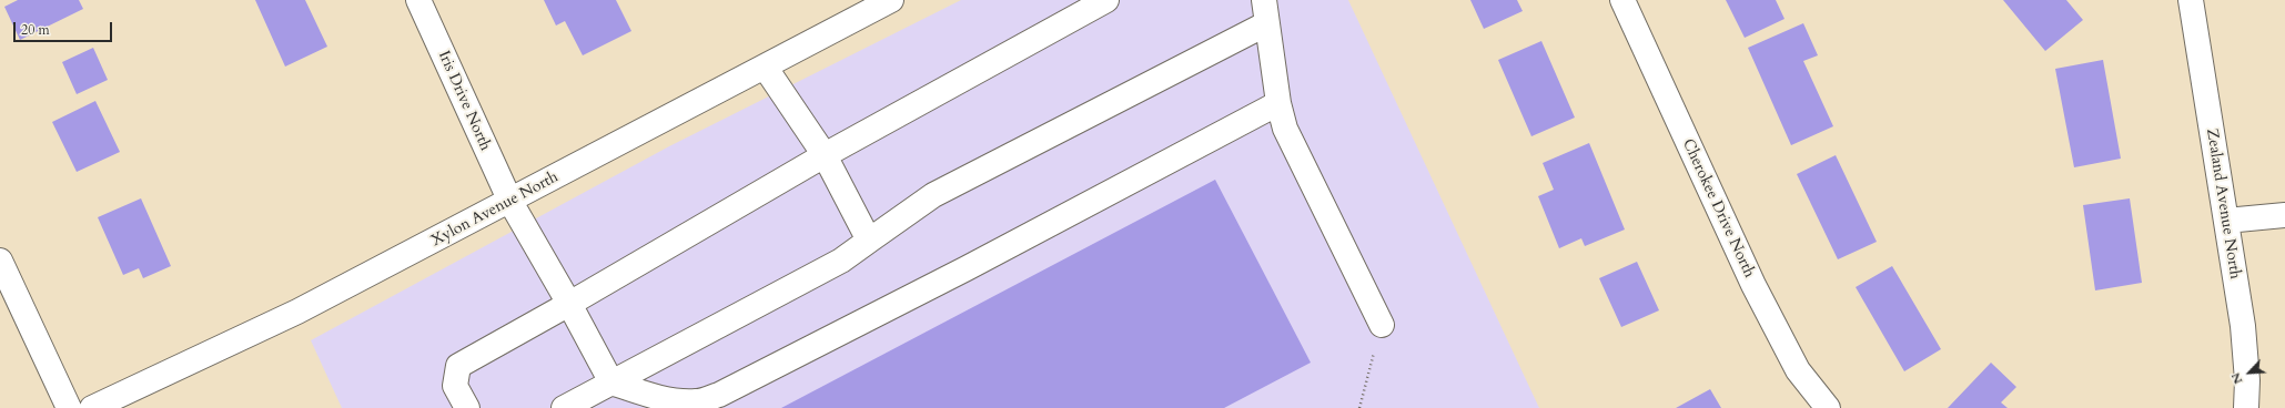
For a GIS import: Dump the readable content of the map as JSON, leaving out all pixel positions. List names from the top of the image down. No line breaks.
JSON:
{"streets":{"street":["Iris Drive North","Zealand Avenue North","Cherokee Drive North","Xylon Avenue North"]},"crossings":[["Iris Drive North","Xylon Avenue North"]],"scale_bar":"20 m","north":"bottom left"}
